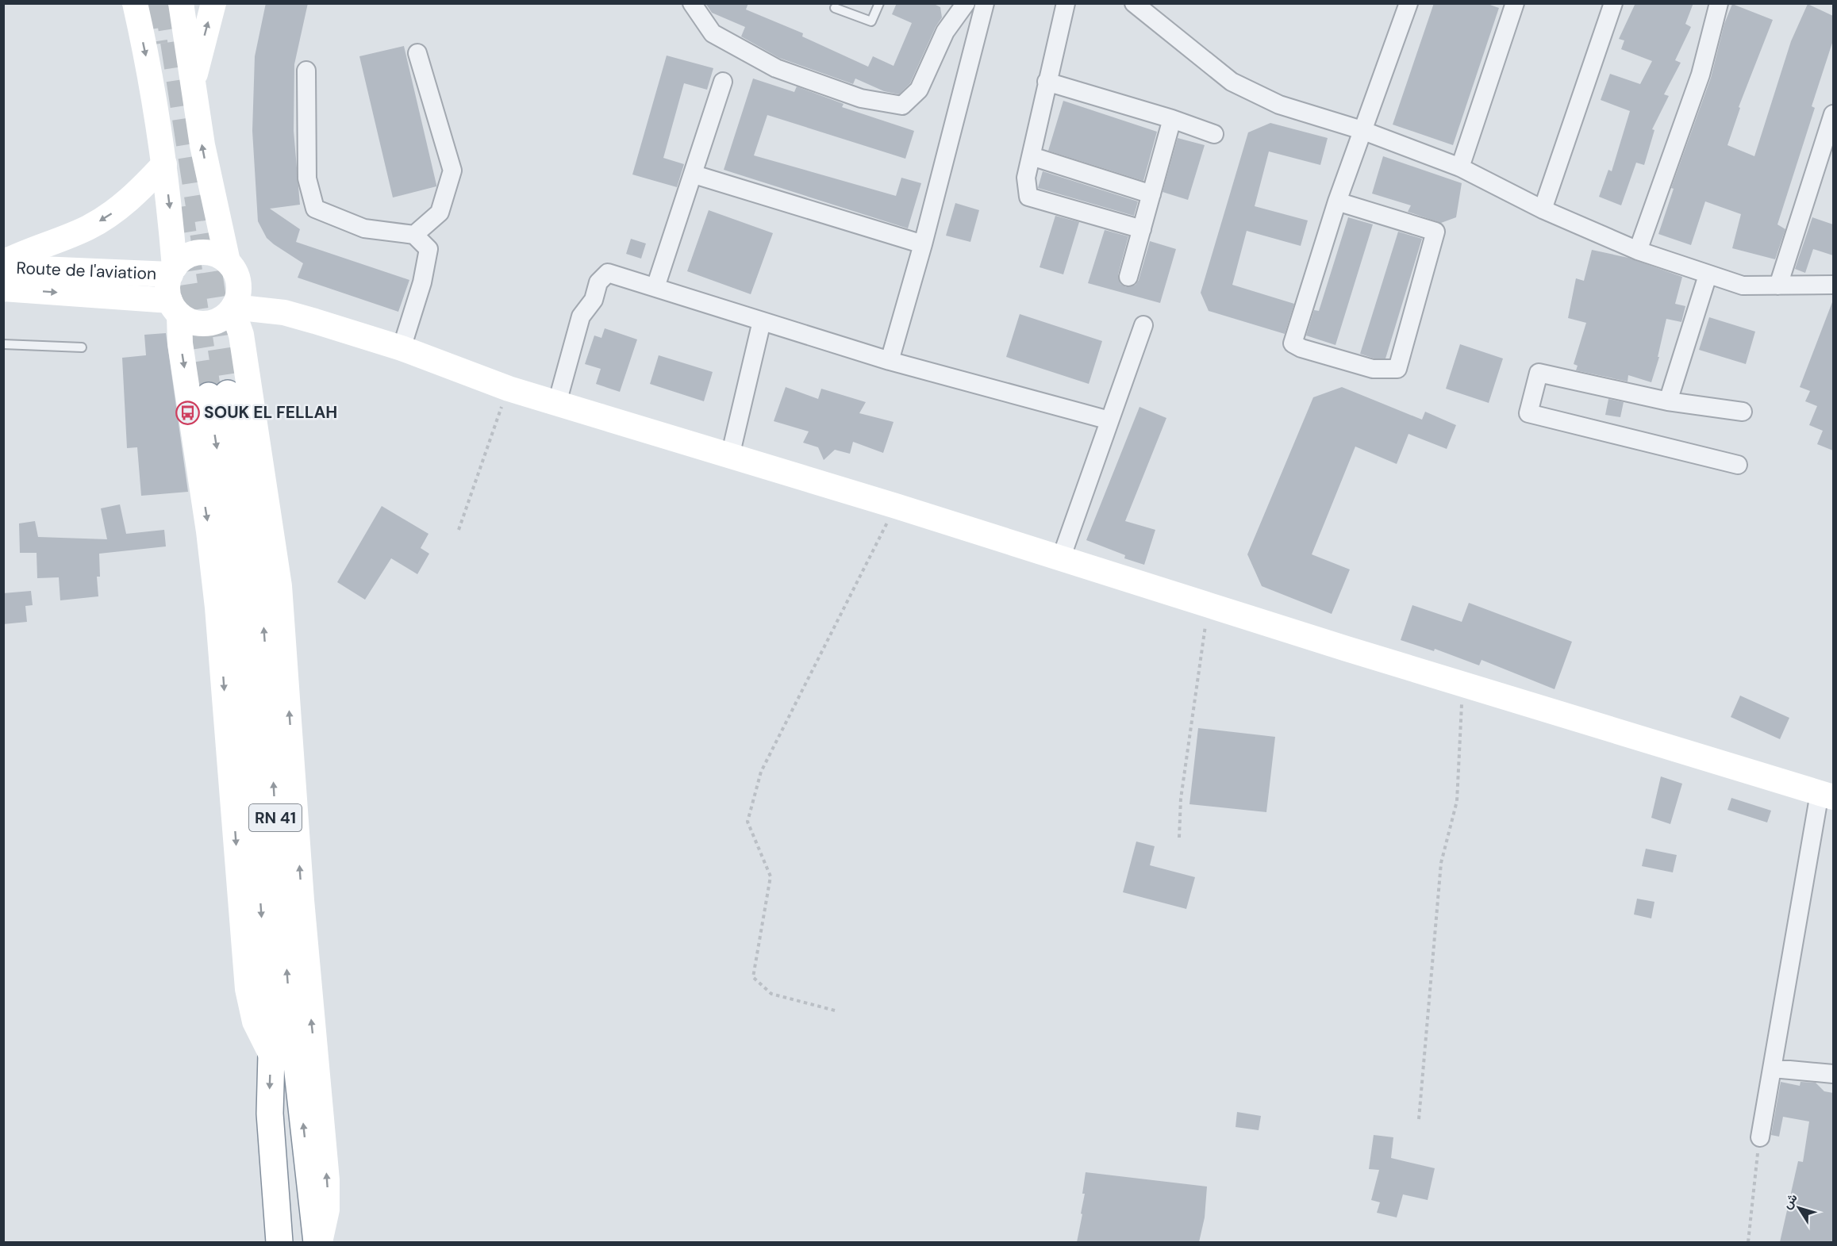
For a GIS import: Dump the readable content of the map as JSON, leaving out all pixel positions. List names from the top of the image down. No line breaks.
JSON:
{"streets":{"highway":["RN 41"],"main road":["Route de l'aviation"]},"places":{"bus stop":["SOUK EL FELLAH"]},"north":"top left"}
